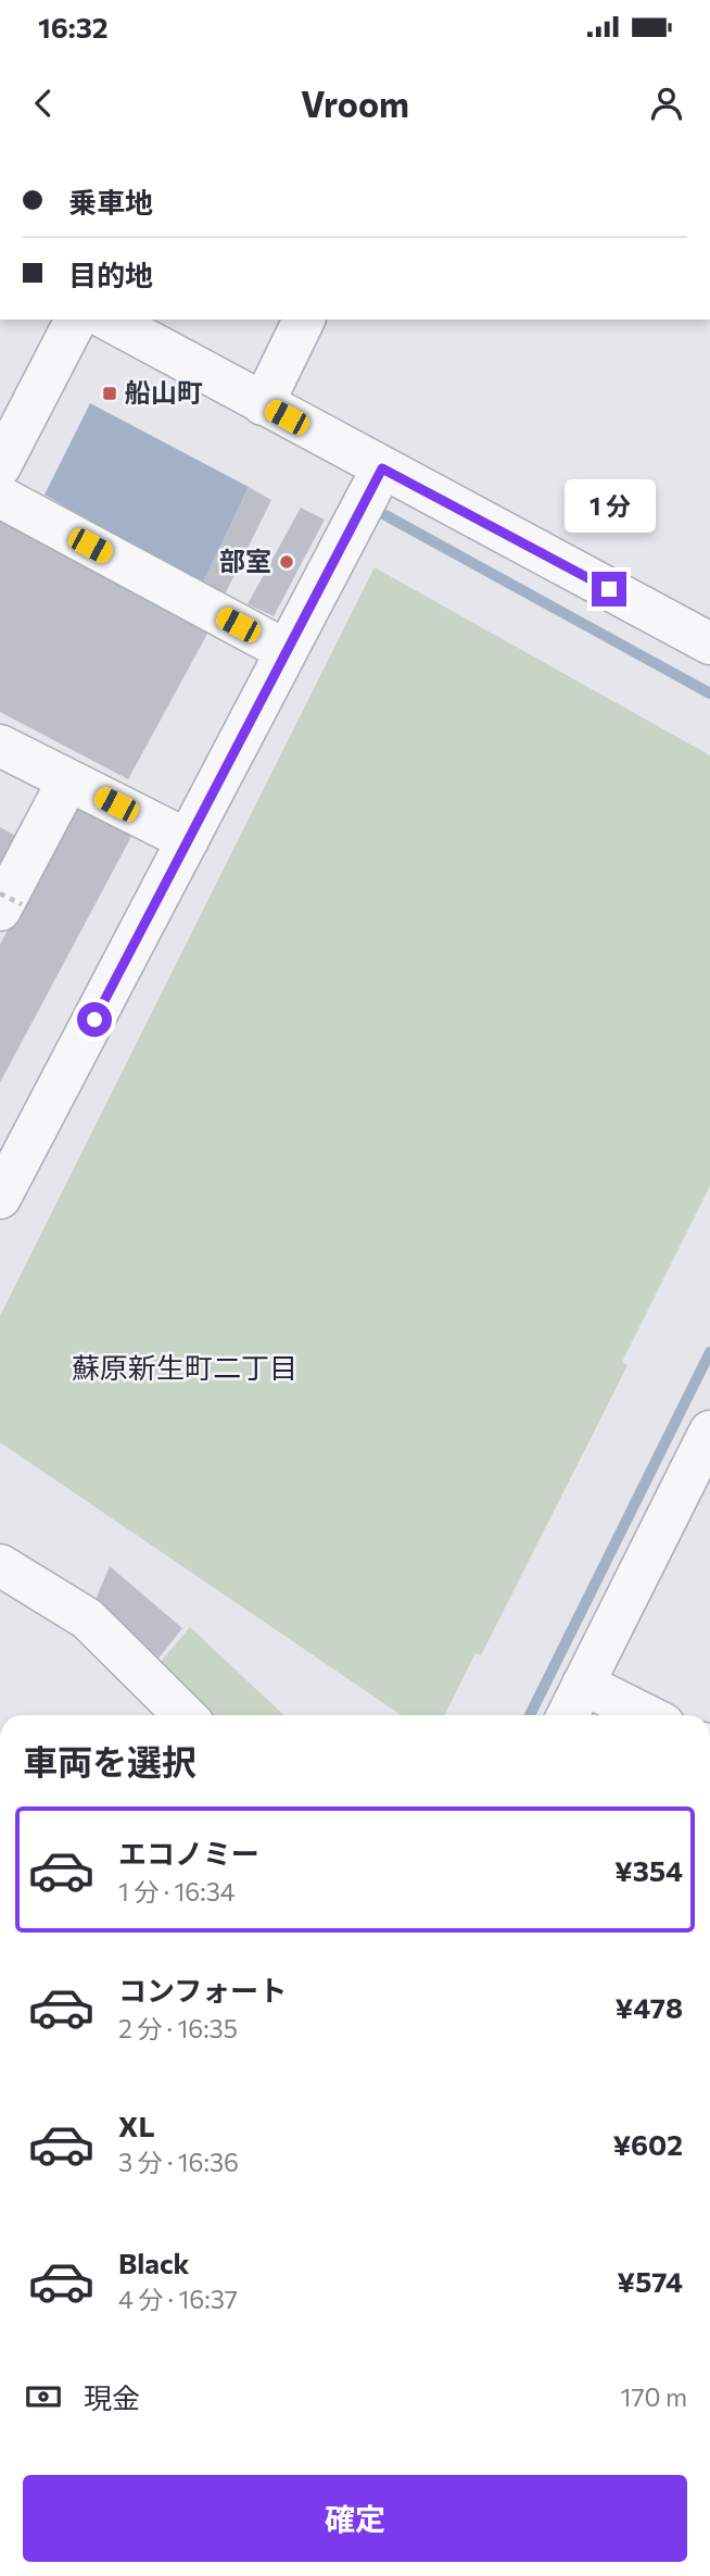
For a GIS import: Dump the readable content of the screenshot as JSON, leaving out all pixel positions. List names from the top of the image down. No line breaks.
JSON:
{"districts":["蘇原新生町二丁目"],"places":{"transit":["船山町"],"other":["部室"]},"page":{"status":"16:32","header":"Vroom","banner":["乗車地","目的地"],"bubble":"1 分","heading":"車両を選択","list":[{"name":"エコノミー","note":"1 分 · 16:34","value":"¥354"},{"name":"コンフォート","note":"2 分 · 16:35","value":"¥478"},{"name":"XL","note":"3 分 · 16:36","value":"¥602"},{"name":"Black","note":"4 分 · 16:37","value":"¥574"}],"pay":["現金","170 m"],"buttons":"確定"}}
